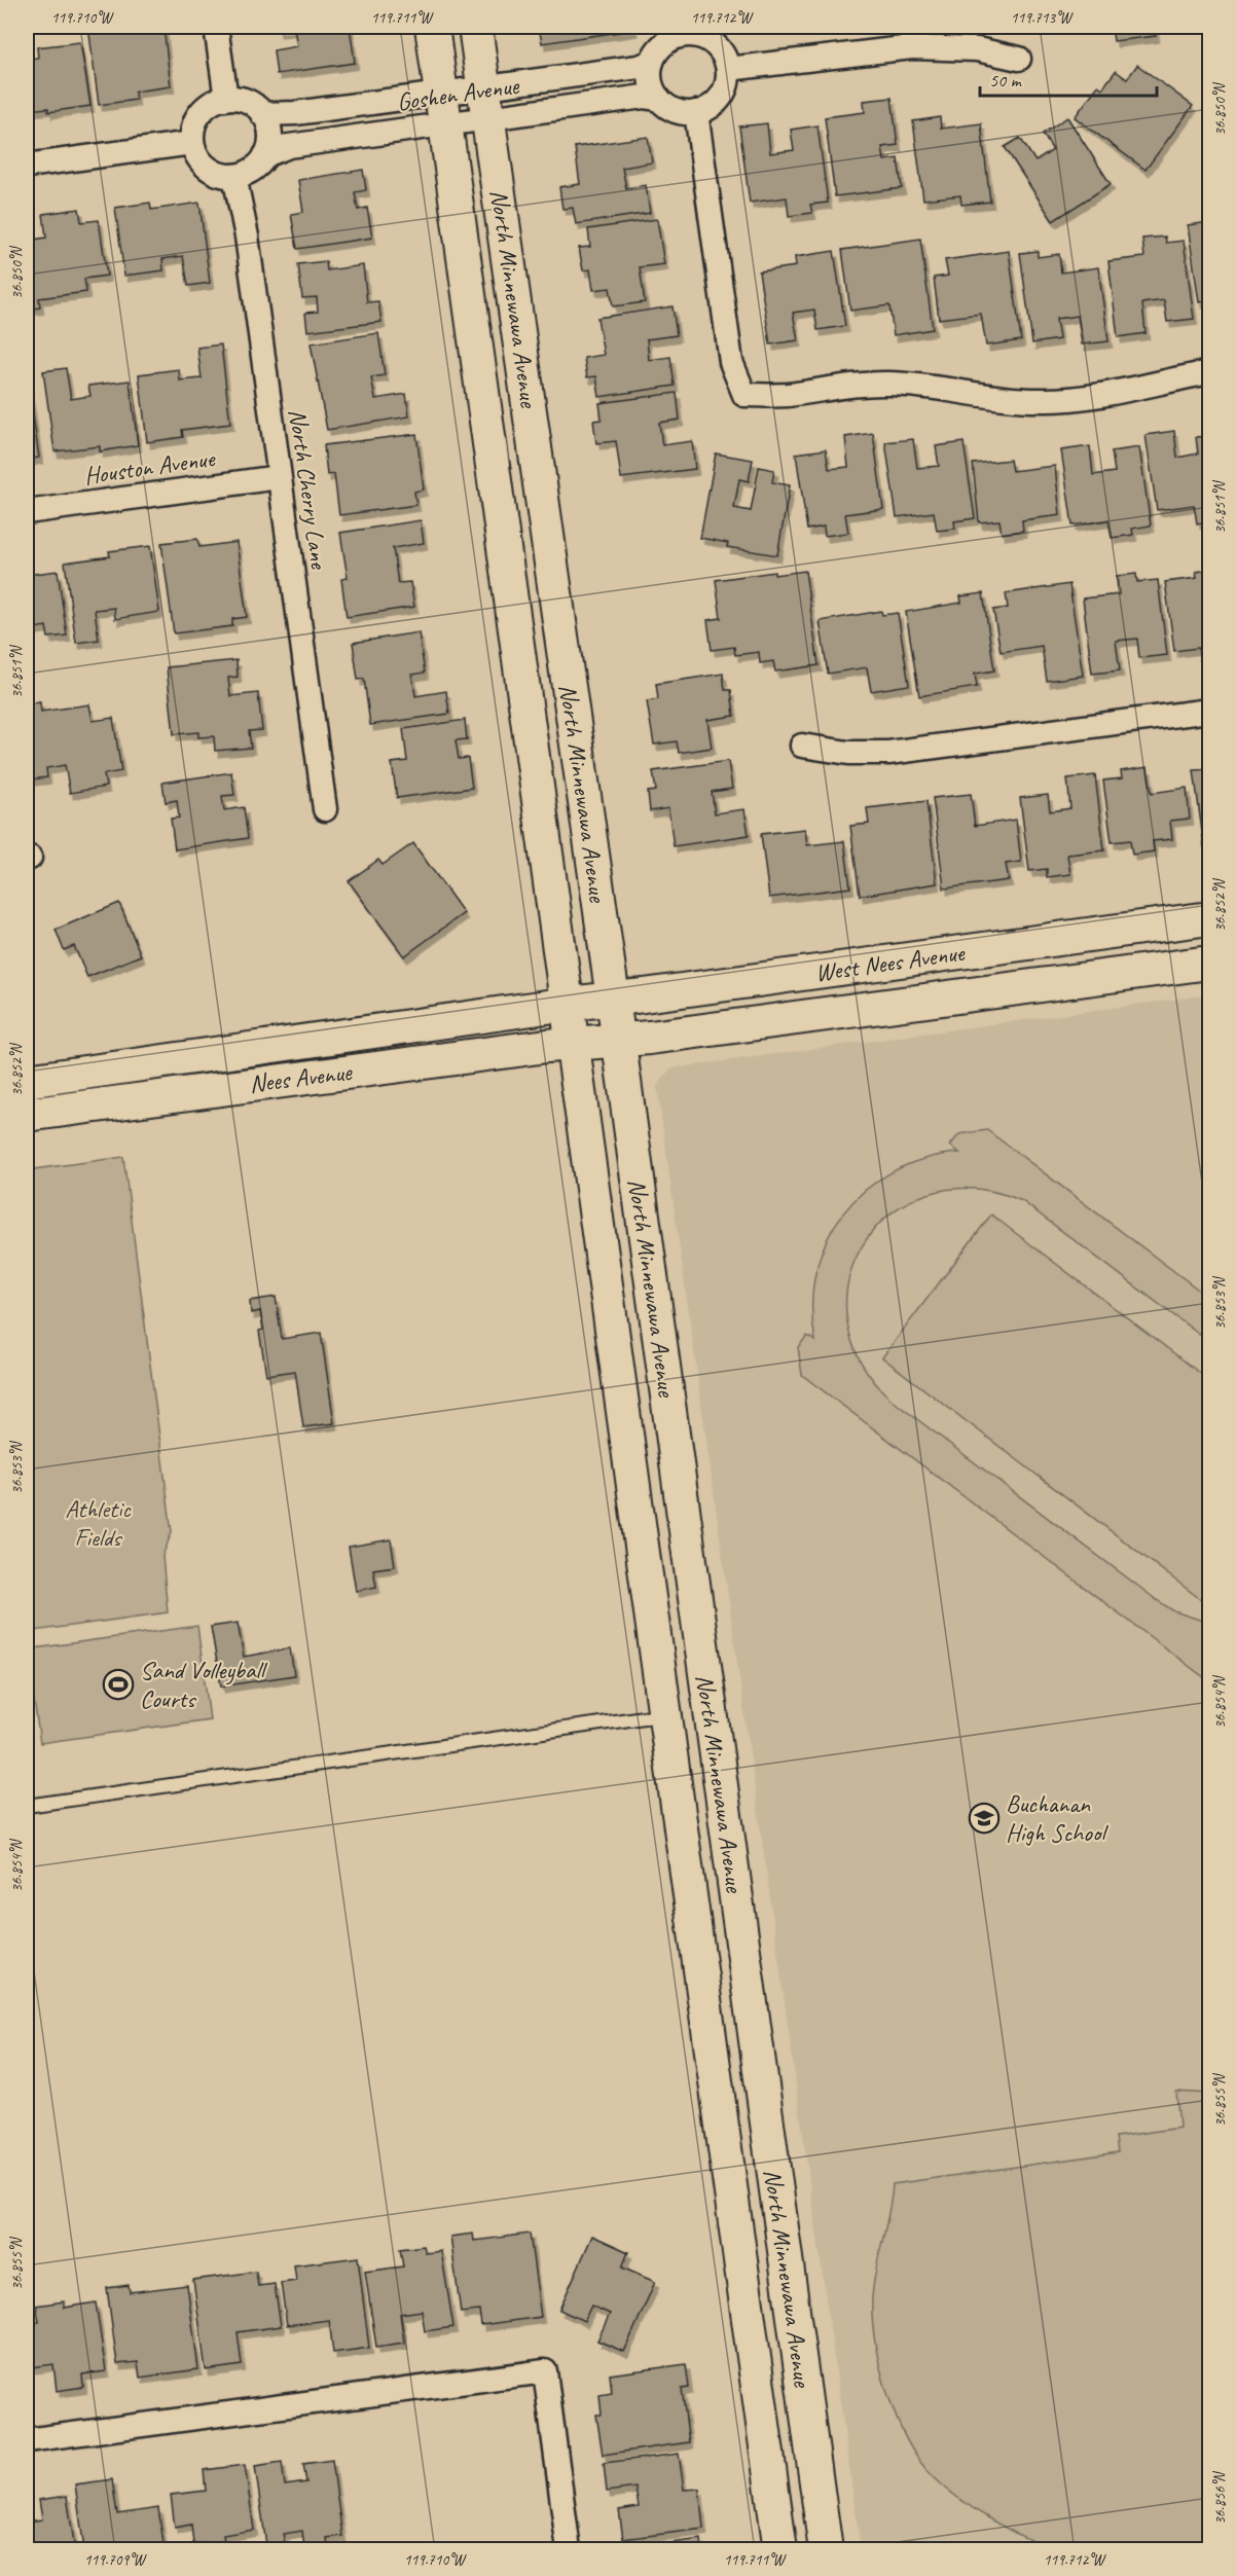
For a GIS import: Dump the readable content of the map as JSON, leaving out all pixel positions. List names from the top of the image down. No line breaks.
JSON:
{"streets":{"main road":["North Minnewawa Avenue","West Nees Avenue","Nees Avenue"],"street":["Goshen Avenue","Houston Avenue","North Cherry Lane"]},"crossings":[["Goshen Avenue","North Minnewawa Avenue"],["Goshen Avenue","North Cherry Lane"],["North Minnewawa Avenue","West Nees Avenue"],["North Minnewawa Avenue","Nees Avenue"],["Houston Avenue","North Cherry Lane"],["West Nees Avenue","Nees Avenue"]],"parks":["Athletic Fields"],"places":{"sports":["Sand Volleyball Courts"],"school or university":["Buchanan High School"]},"scale_bar":"50 m","coordinates":["119.710°W","119.711°W","119.712°W","119.713°W","36.850°N","36.851°N","36.852°N","36.853°N","36.854°N","36.855°N","36.856°N","119.709°W"]}
